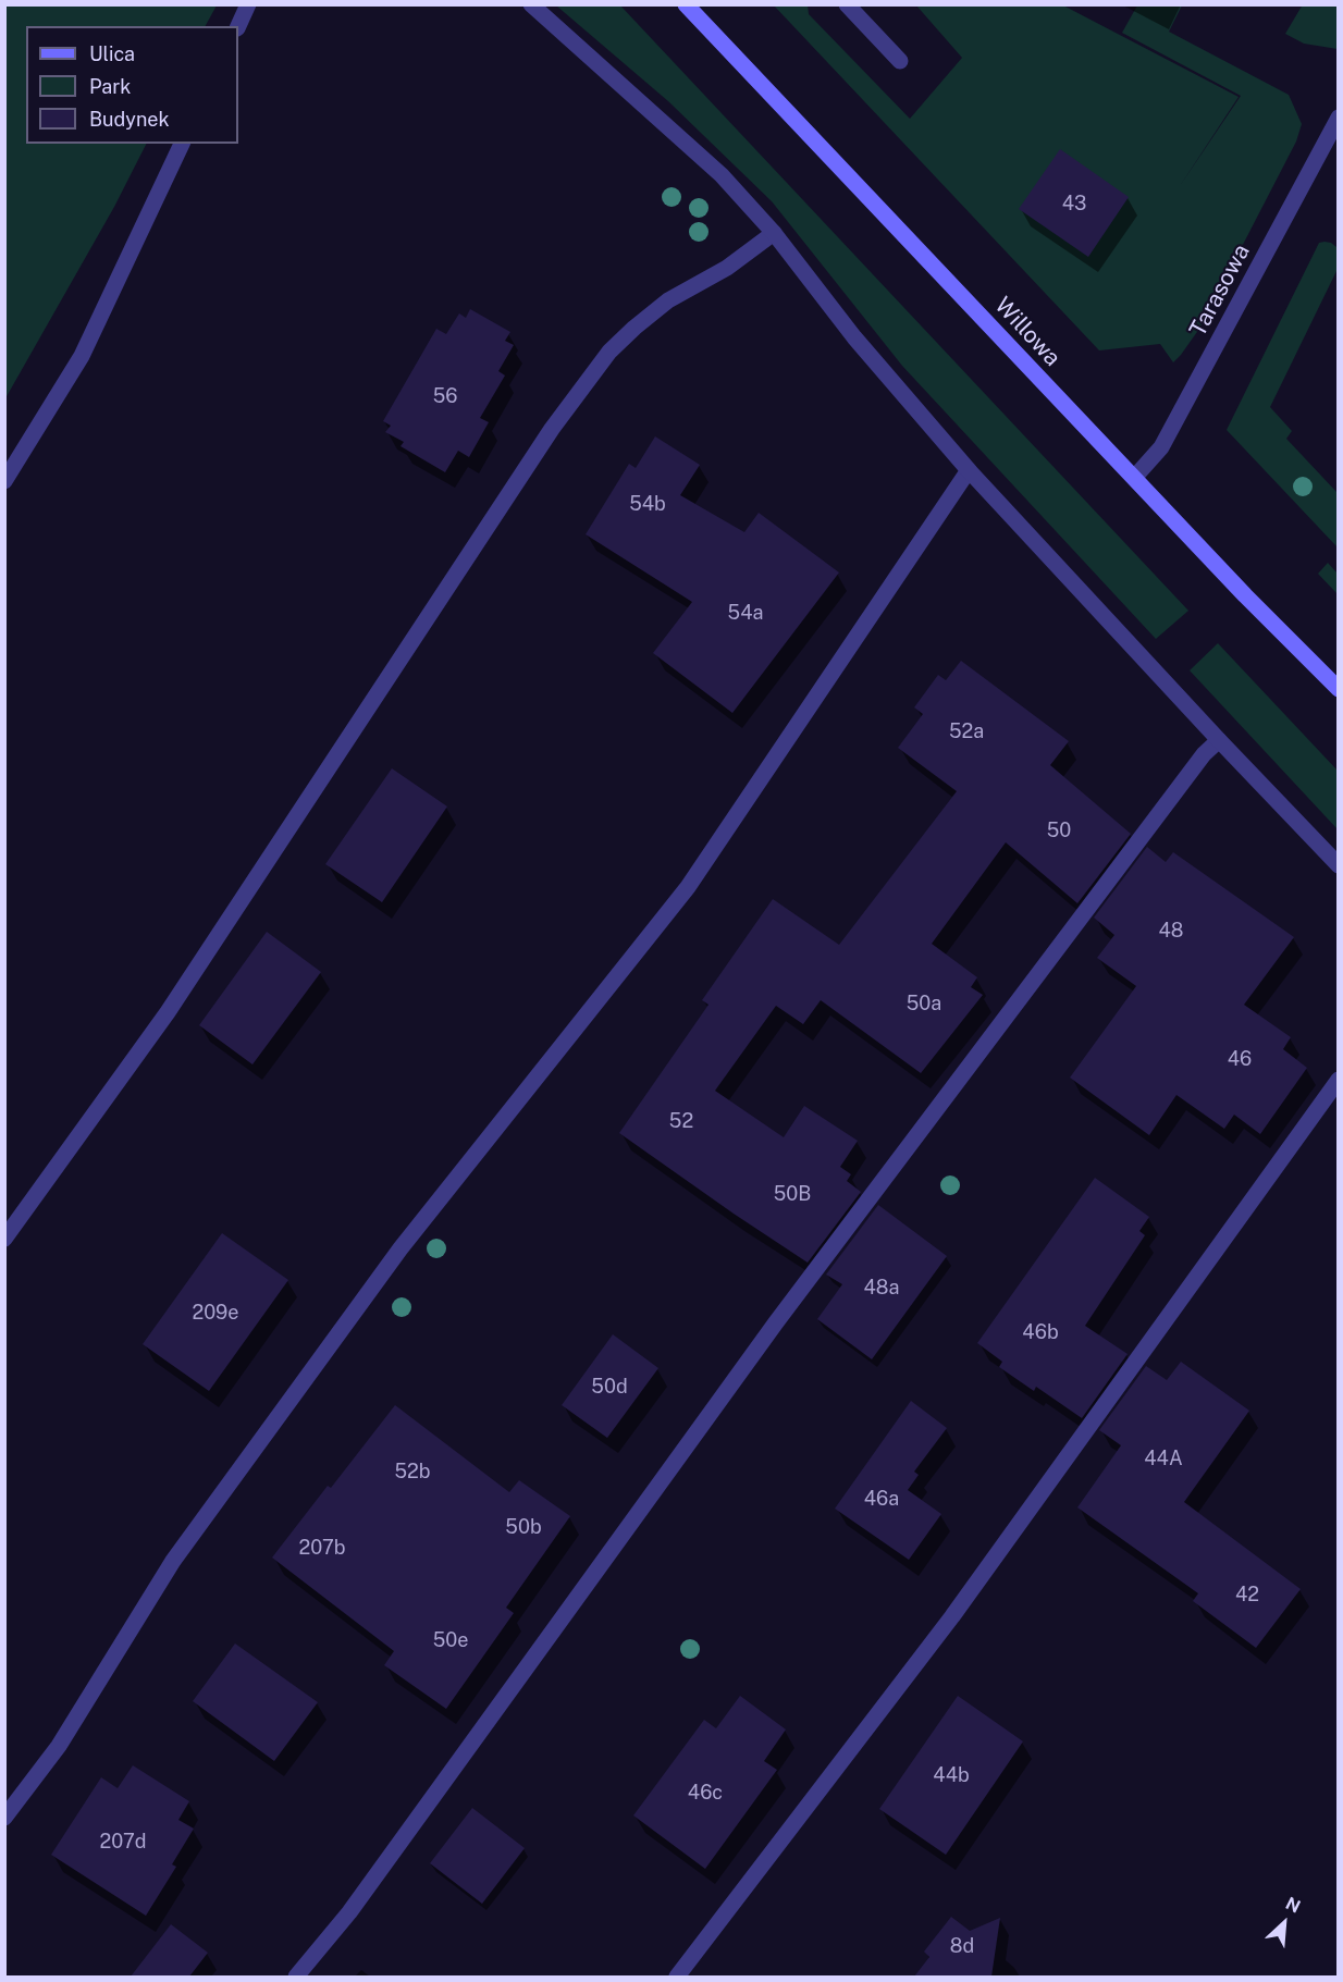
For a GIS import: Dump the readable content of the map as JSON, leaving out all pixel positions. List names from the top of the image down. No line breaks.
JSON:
{"streets":{"street":["Tarasowa","Willowa"]},"crossings":[["Tarasowa","Willowa"]],"house_numbers":["43","56","54b","54a","52a","50","48","50a","46","52","50B","48a","209e","46b","50d","44A","52b","46a","50b","207b","42","50e","44b","46c","207d","8d"],"legend":["Ulica","Park","Budynek"],"north":"top right"}
